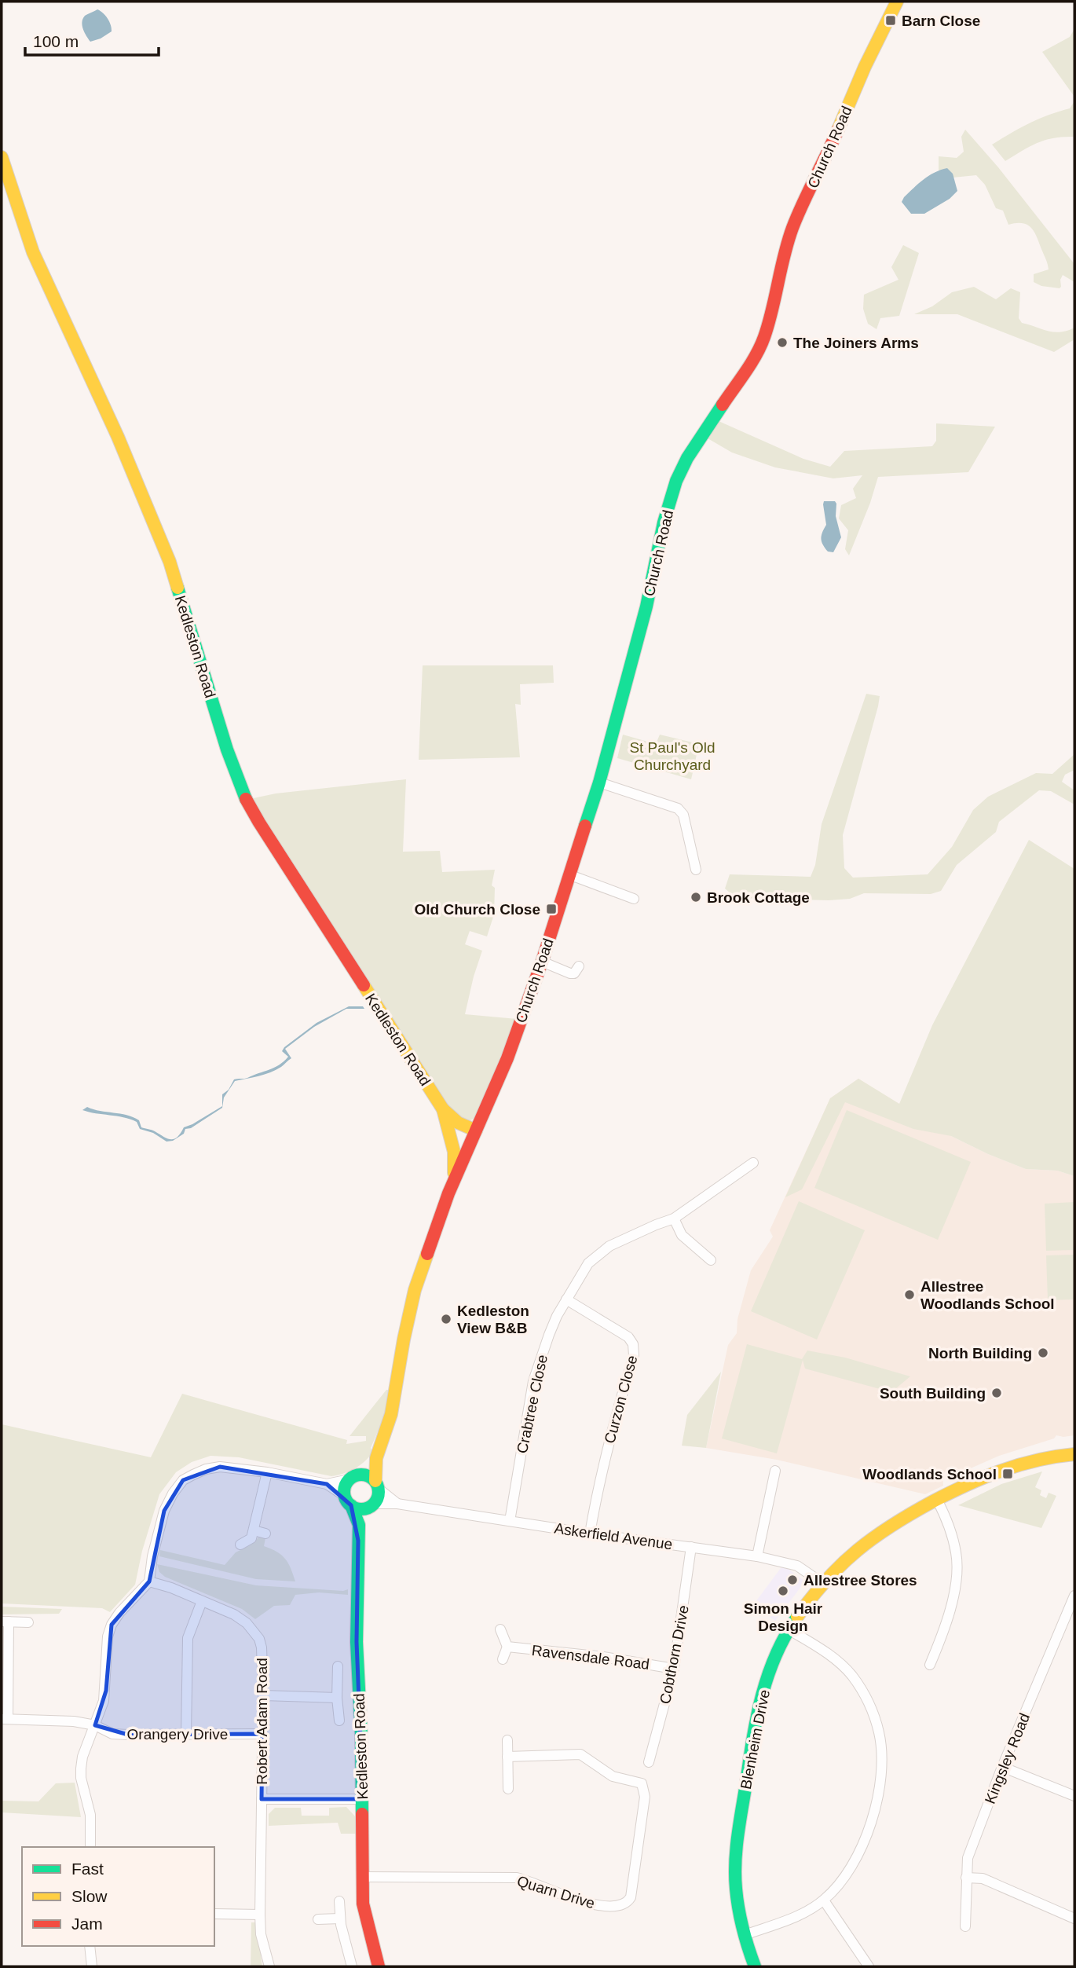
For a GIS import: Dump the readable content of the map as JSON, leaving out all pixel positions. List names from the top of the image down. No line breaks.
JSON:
{"streets":{"street":["Church Road","Kedleston Road","Curzon Close","Crabtree Close","Askerfield Avenue","Cobthorn Drive","Ravensdale Road","Robert Adam Road","Orangery Drive","Blenheim Drive","Kingsley Road","Quarn Drive"]},"crossings":[["Church Road","Kedleston Road"],["Kedleston Road","Askerfield Avenue"],["Kedleston Road","Robert Adam Road"],["Kedleston Road","Quarn Drive"],["Curzon Close","Crabtree Close"],["Curzon Close","Askerfield Avenue"],["Crabtree Close","Askerfield Avenue"],["Askerfield Avenue","Cobthorn Drive"],["Askerfield Avenue","Blenheim Drive"],["Cobthorn Drive","Ravensdale Road"],["Robert Adam Road","Orangery Drive"]],"parks":["St Paul's Old Churchyard"],"places":{"transit":["Barn Close","Old Church Close","Woodlands School"],"other":["The Joiners Arms","Brook Cottage","Allestree Woodlands School","Kedleston View B&B","North Building","South Building","Allestree Stores","Simon Hair Design"]},"legend":["Fast","Slow","Jam"],"scale_bar":"100 m"}
